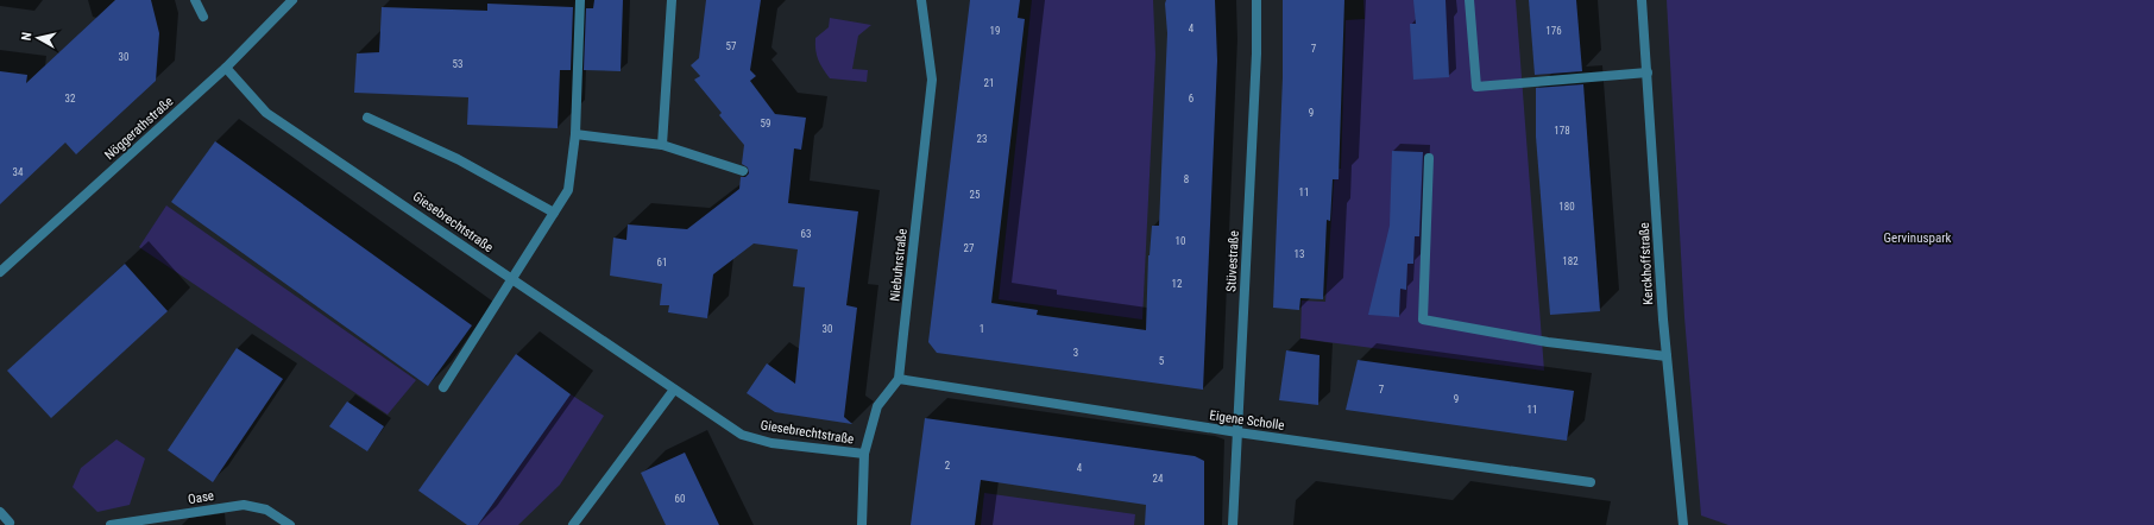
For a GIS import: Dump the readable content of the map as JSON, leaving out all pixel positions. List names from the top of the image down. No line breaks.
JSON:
{"streets":{"street":["Nöggerathstraße","Giesebrechtstraße","Stüvestraße","Kerckhoffstraße","Niebuhrstraße","Eigene Scholle","Oase"]},"crossings":[["Nöggerathstraße","Giesebrechtstraße"],["Stüvestraße","Eigene Scholle"],["Niebuhrstraße","Eigene Scholle"]],"parks":["Gervinuspark"],"house_numbers":["4","19","176","57","7","30","53","21","32","6","9","59","178","23","34","8","11","25","180","63","10","27","13","182","61","12","30","1","3","5","7","9","11","2","4","24","60"],"north":"left"}
